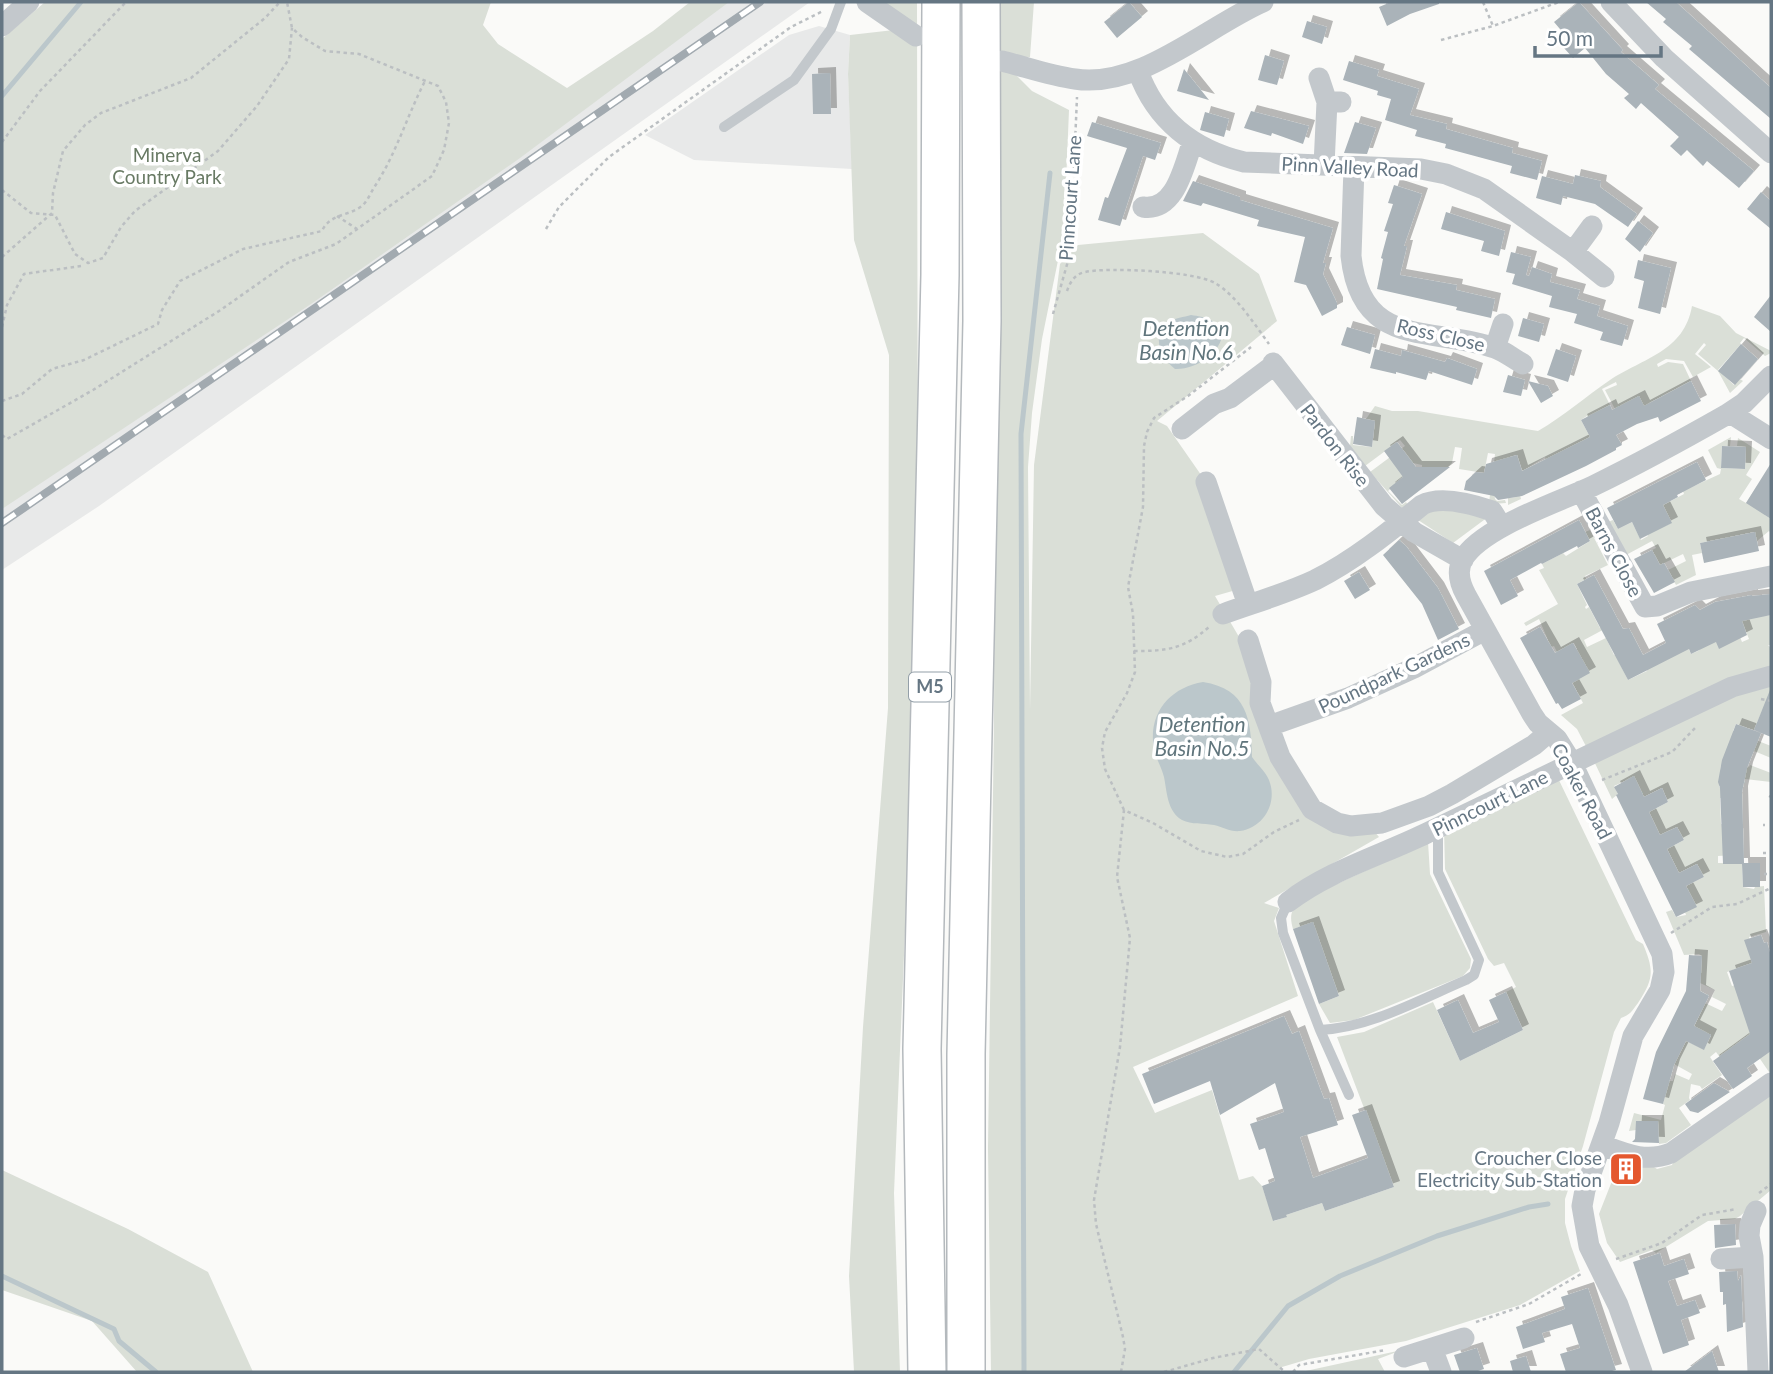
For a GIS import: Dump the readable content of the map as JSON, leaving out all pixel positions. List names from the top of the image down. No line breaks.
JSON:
{"streets":{"highway":["M5"],"street":["Pinn Valley Road","Pinncourt Lane","Ross Close","Pardon Rise","Barns Close","Poundpark Gardens","Coaker Road"]},"crossings":[["Pinn Valley Road","Ross Close"],["Pinncourt Lane","Coaker Road"],["Pardon Rise","Coaker Road"],["Poundpark Gardens","Coaker Road"]],"water":["Detention Basin No.6","Detention Basin No.5"],"parks":["Minerva Country Park"],"places":{"building":["Croucher Close Electricity Sub-Station"]},"scale_bar":"50 m"}
